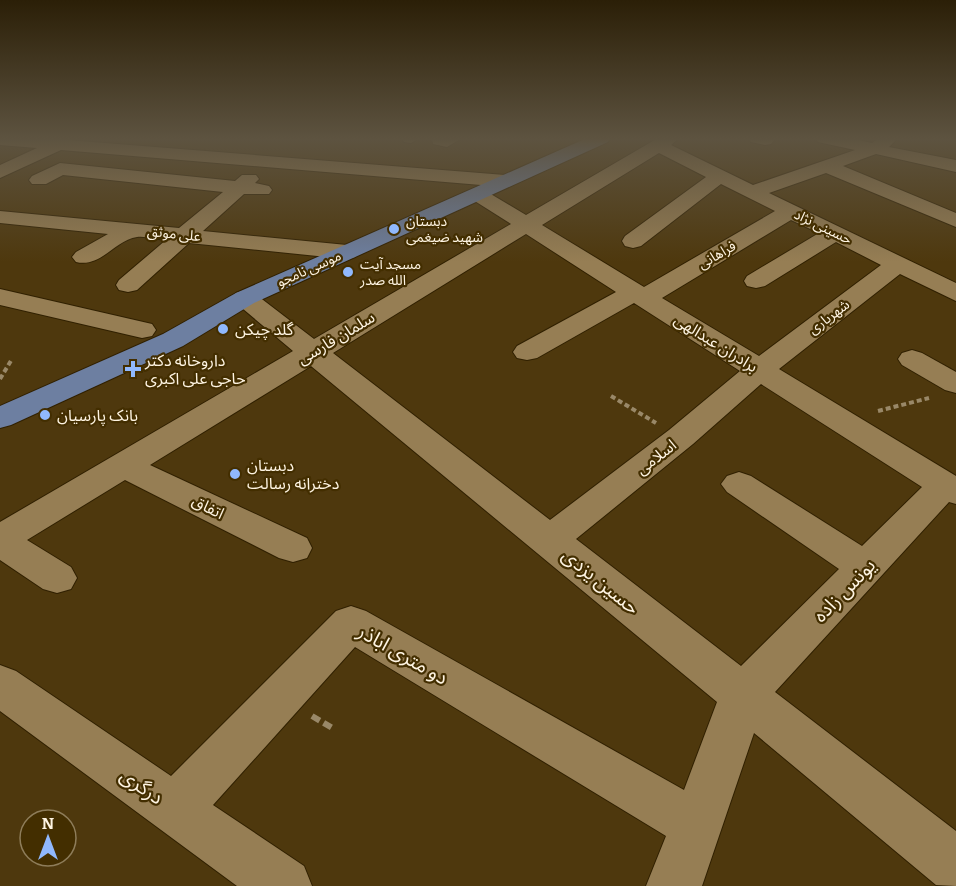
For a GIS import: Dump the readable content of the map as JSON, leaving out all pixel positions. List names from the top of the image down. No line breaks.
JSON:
{"streets":{"main road":["موسی نامجو"],"street":["حسینی نژاد","علی موثق","فراهانی","شهریاری","سلمان فارسی","برادران عبدالهی","اسلامی","اتفاق","حسین یزدی","یونس زاده","دو متری اباذر","درگری"]},"crossings":[["حسینی نژاد","فراهانی"],["حسینی نژاد","شهریاری"],["علی موثق","موسی نامجو"],["فراهانی","برادران عبدالهی"],["موسی نامجو","برادران عبدالهی"],["موسی نامجو","حسین یزدی"],["شهریاری","برادران عبدالهی"],["شهریاری","اسلامی"],["سلمان فارسی","برادران عبدالهی"],["سلمان فارسی","اتفاق"],["سلمان فارسی","حسین یزدی"],["برادران عبدالهی","اسلامی"],["برادران عبدالهی","یونس زاده"],["اسلامی","حسین یزدی"],["حسین یزدی","یونس زاده"],["دو متری اباذر","درگری"]],"places":{"other":["دبستان شهید ضیغمی","مسجد آیت الله صدر","گلد چیکن","بانک پارسیان","دبستان دخترانه رسالت"],"health":["داروخانه دکتر حاجی علی اکبری"]},"north":"top"}
